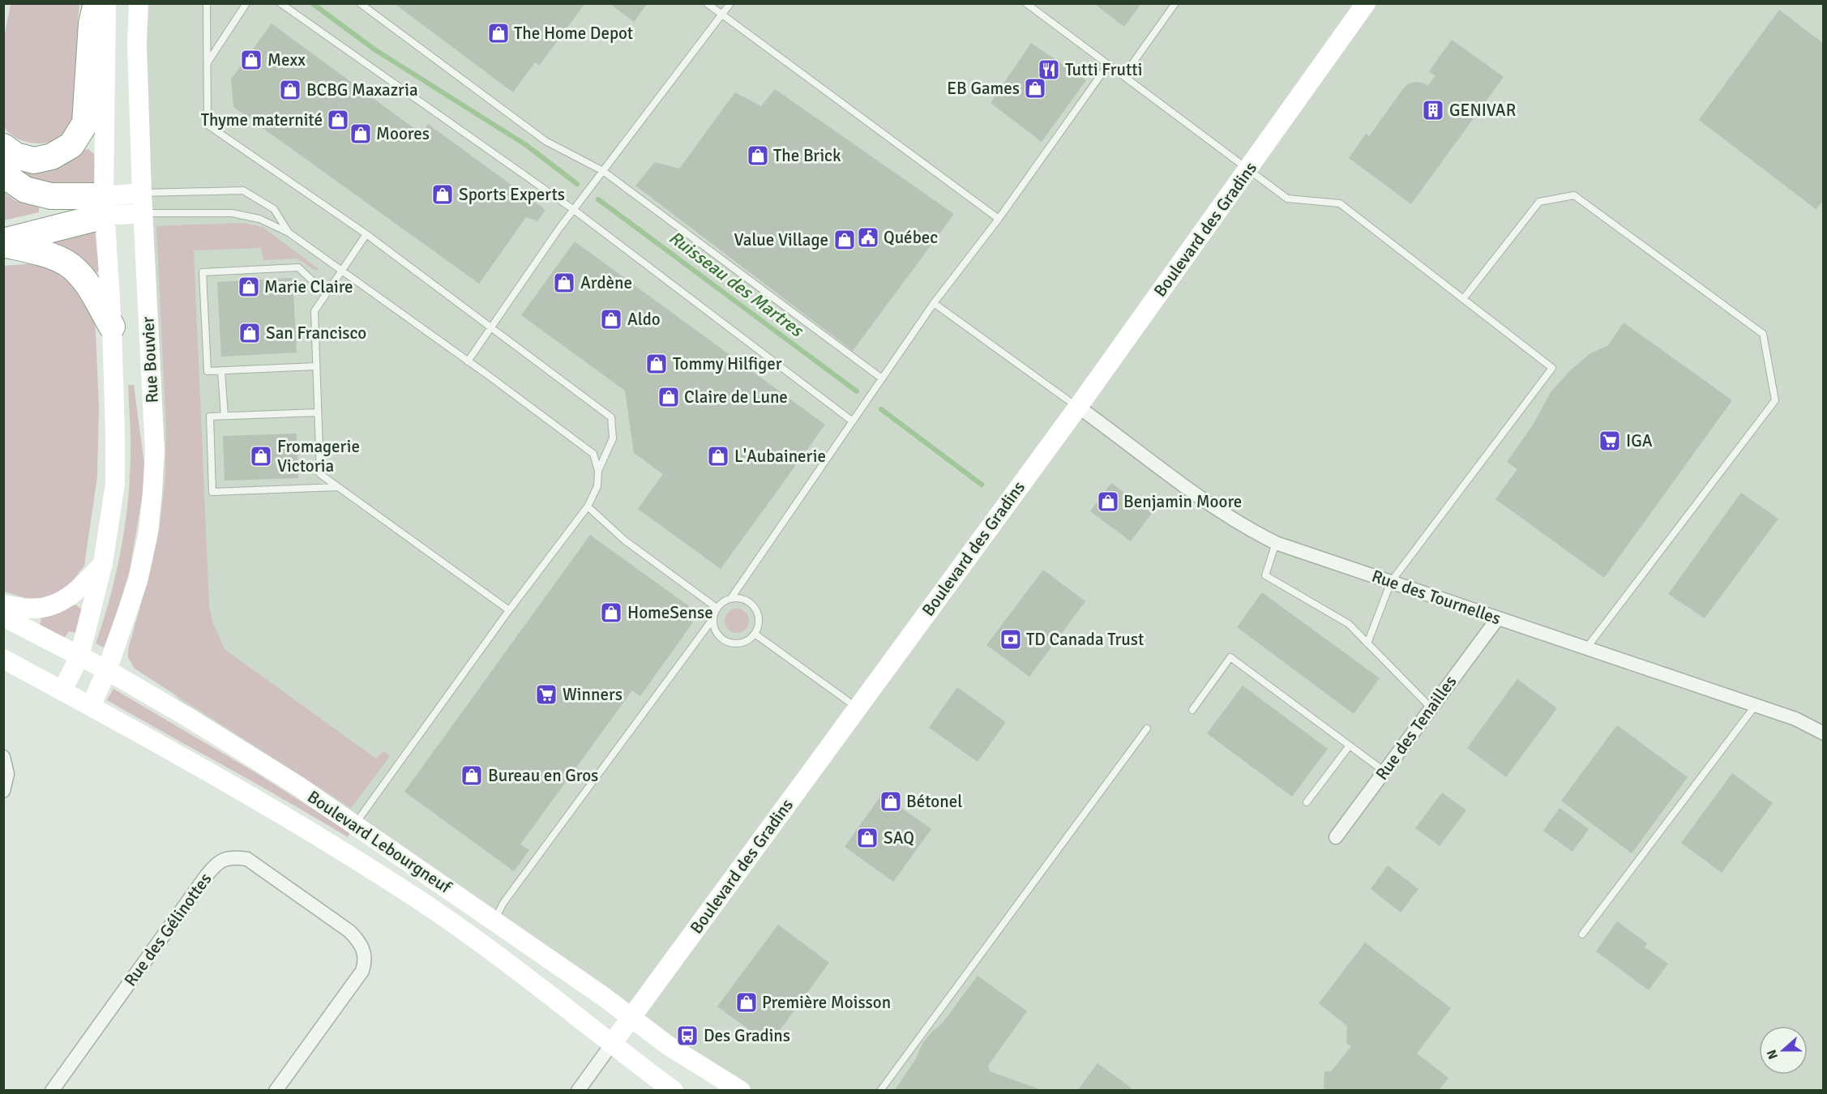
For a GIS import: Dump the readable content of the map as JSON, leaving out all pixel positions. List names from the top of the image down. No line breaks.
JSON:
{"streets":{"street":["Boulevard des Gradins","Rue Bouvier","Rue des Tournelles","Rue des Tenailles","Boulevard Lebourgneuf","Rue des Gélinottes"]},"crossings":[["Boulevard des Gradins","Rue des Tournelles"],["Boulevard des Gradins","Boulevard Lebourgneuf"],["Rue Bouvier","Boulevard Lebourgneuf"],["Rue des Tournelles","Rue des Tenailles"]],"water":["Ruisseau des Martres"],"places":{"shop":["The Home Depot","Mexx","EB Games","BCBG Maxazria","Thyme maternité","Moores","The Brick","Sports Experts","Value Village","Ardène","Marie Claire","Aldo","San Francisco","Tommy Hilfiger","Claire de Lune","Fromagerie Victoria","L'Aubainerie","Benjamin Moore","HomeSense","Bureau en Gros","Bétonel","SAQ","Première Moisson"],"restaurant":["Tutti Frutti"],"building":["GENIVAR"],"public building":["Québec"],"supermarket":["IGA","Winners"],"bank":["TD Canada Trust"],"bus stop":["Des Gradins"]},"north":"left"}
